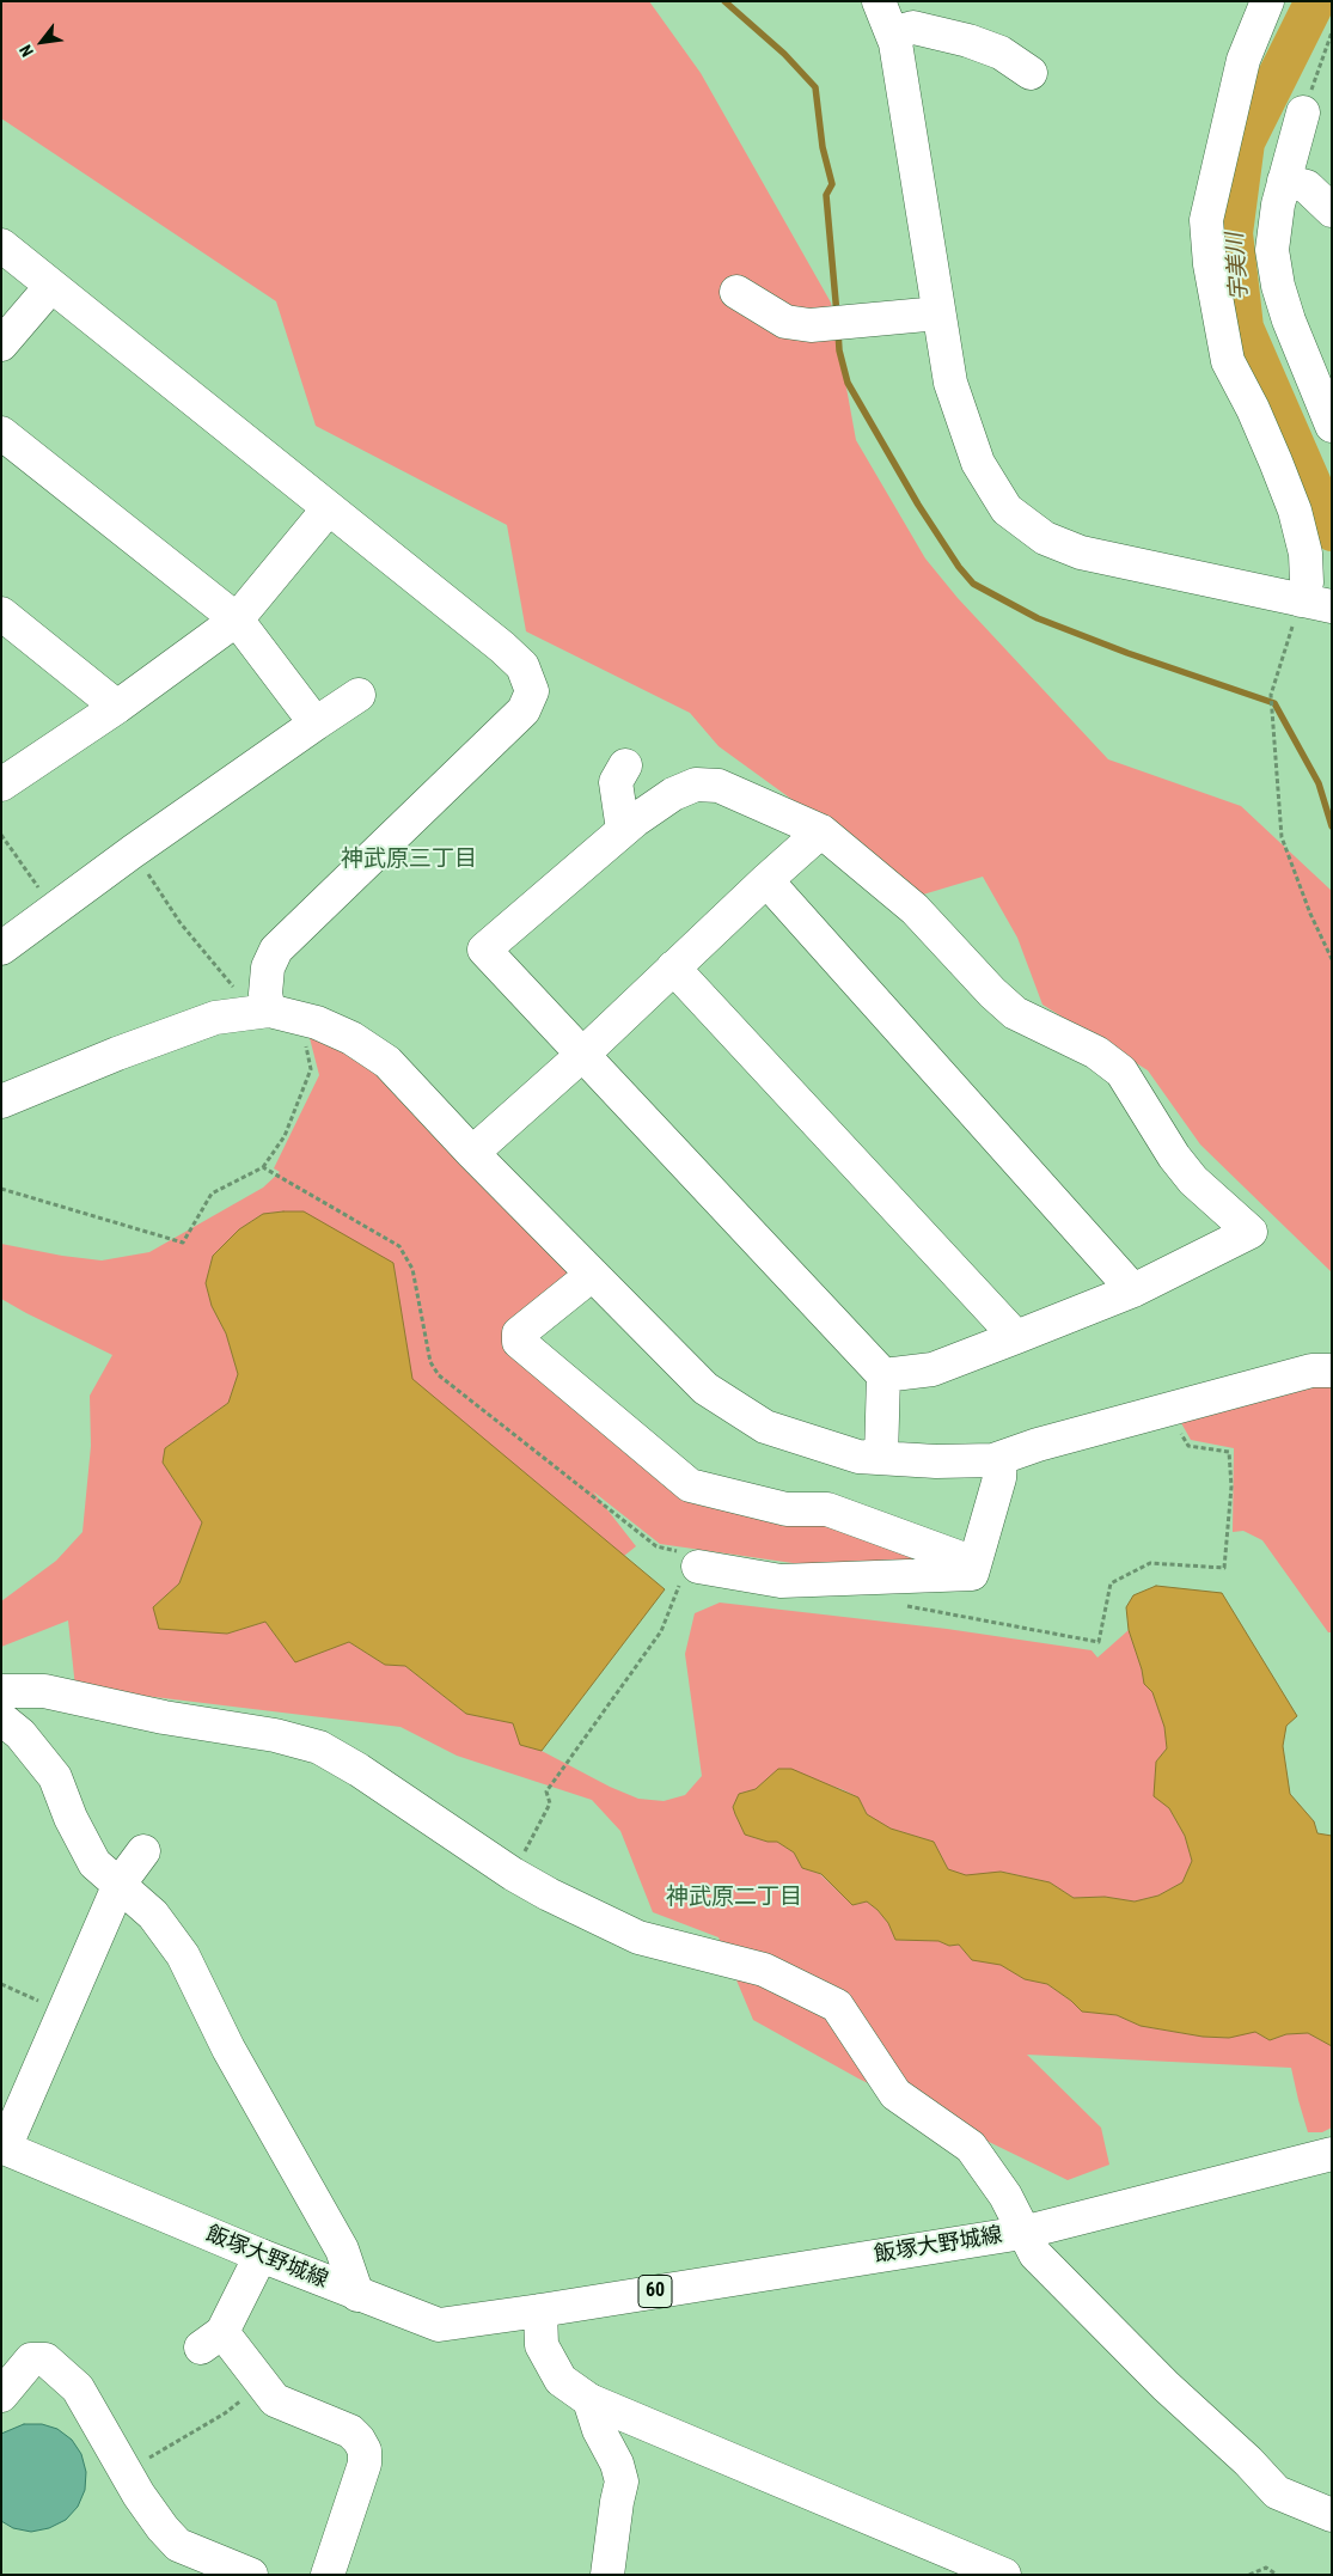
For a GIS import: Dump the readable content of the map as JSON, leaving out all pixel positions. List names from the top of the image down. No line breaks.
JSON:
{"streets":{"street":["飯塚大野城線","60"]},"districts":["神武原三丁目","神武原二丁目"],"water":["宇美川"],"north":"bottom left"}
